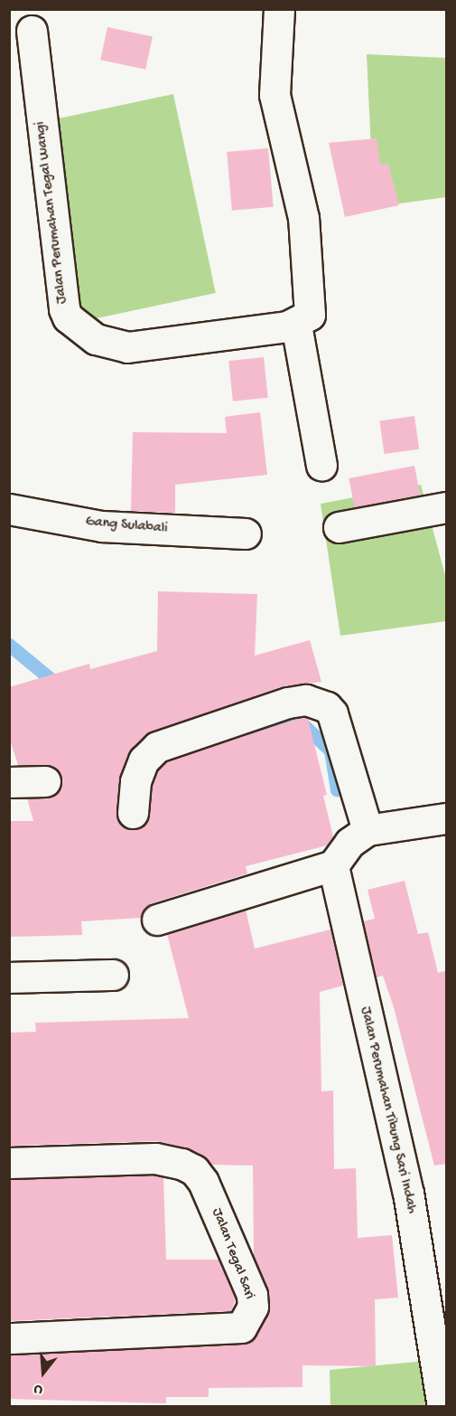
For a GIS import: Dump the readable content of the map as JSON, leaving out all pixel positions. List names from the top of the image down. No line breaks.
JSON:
{"streets":{"street":["Jalan Perumahan Tegal Wangi","Gang Sulabali","Jalan Perumahan Tibung Sari Indah","Jalan Tegal Sari"]},"north":"bottom"}
